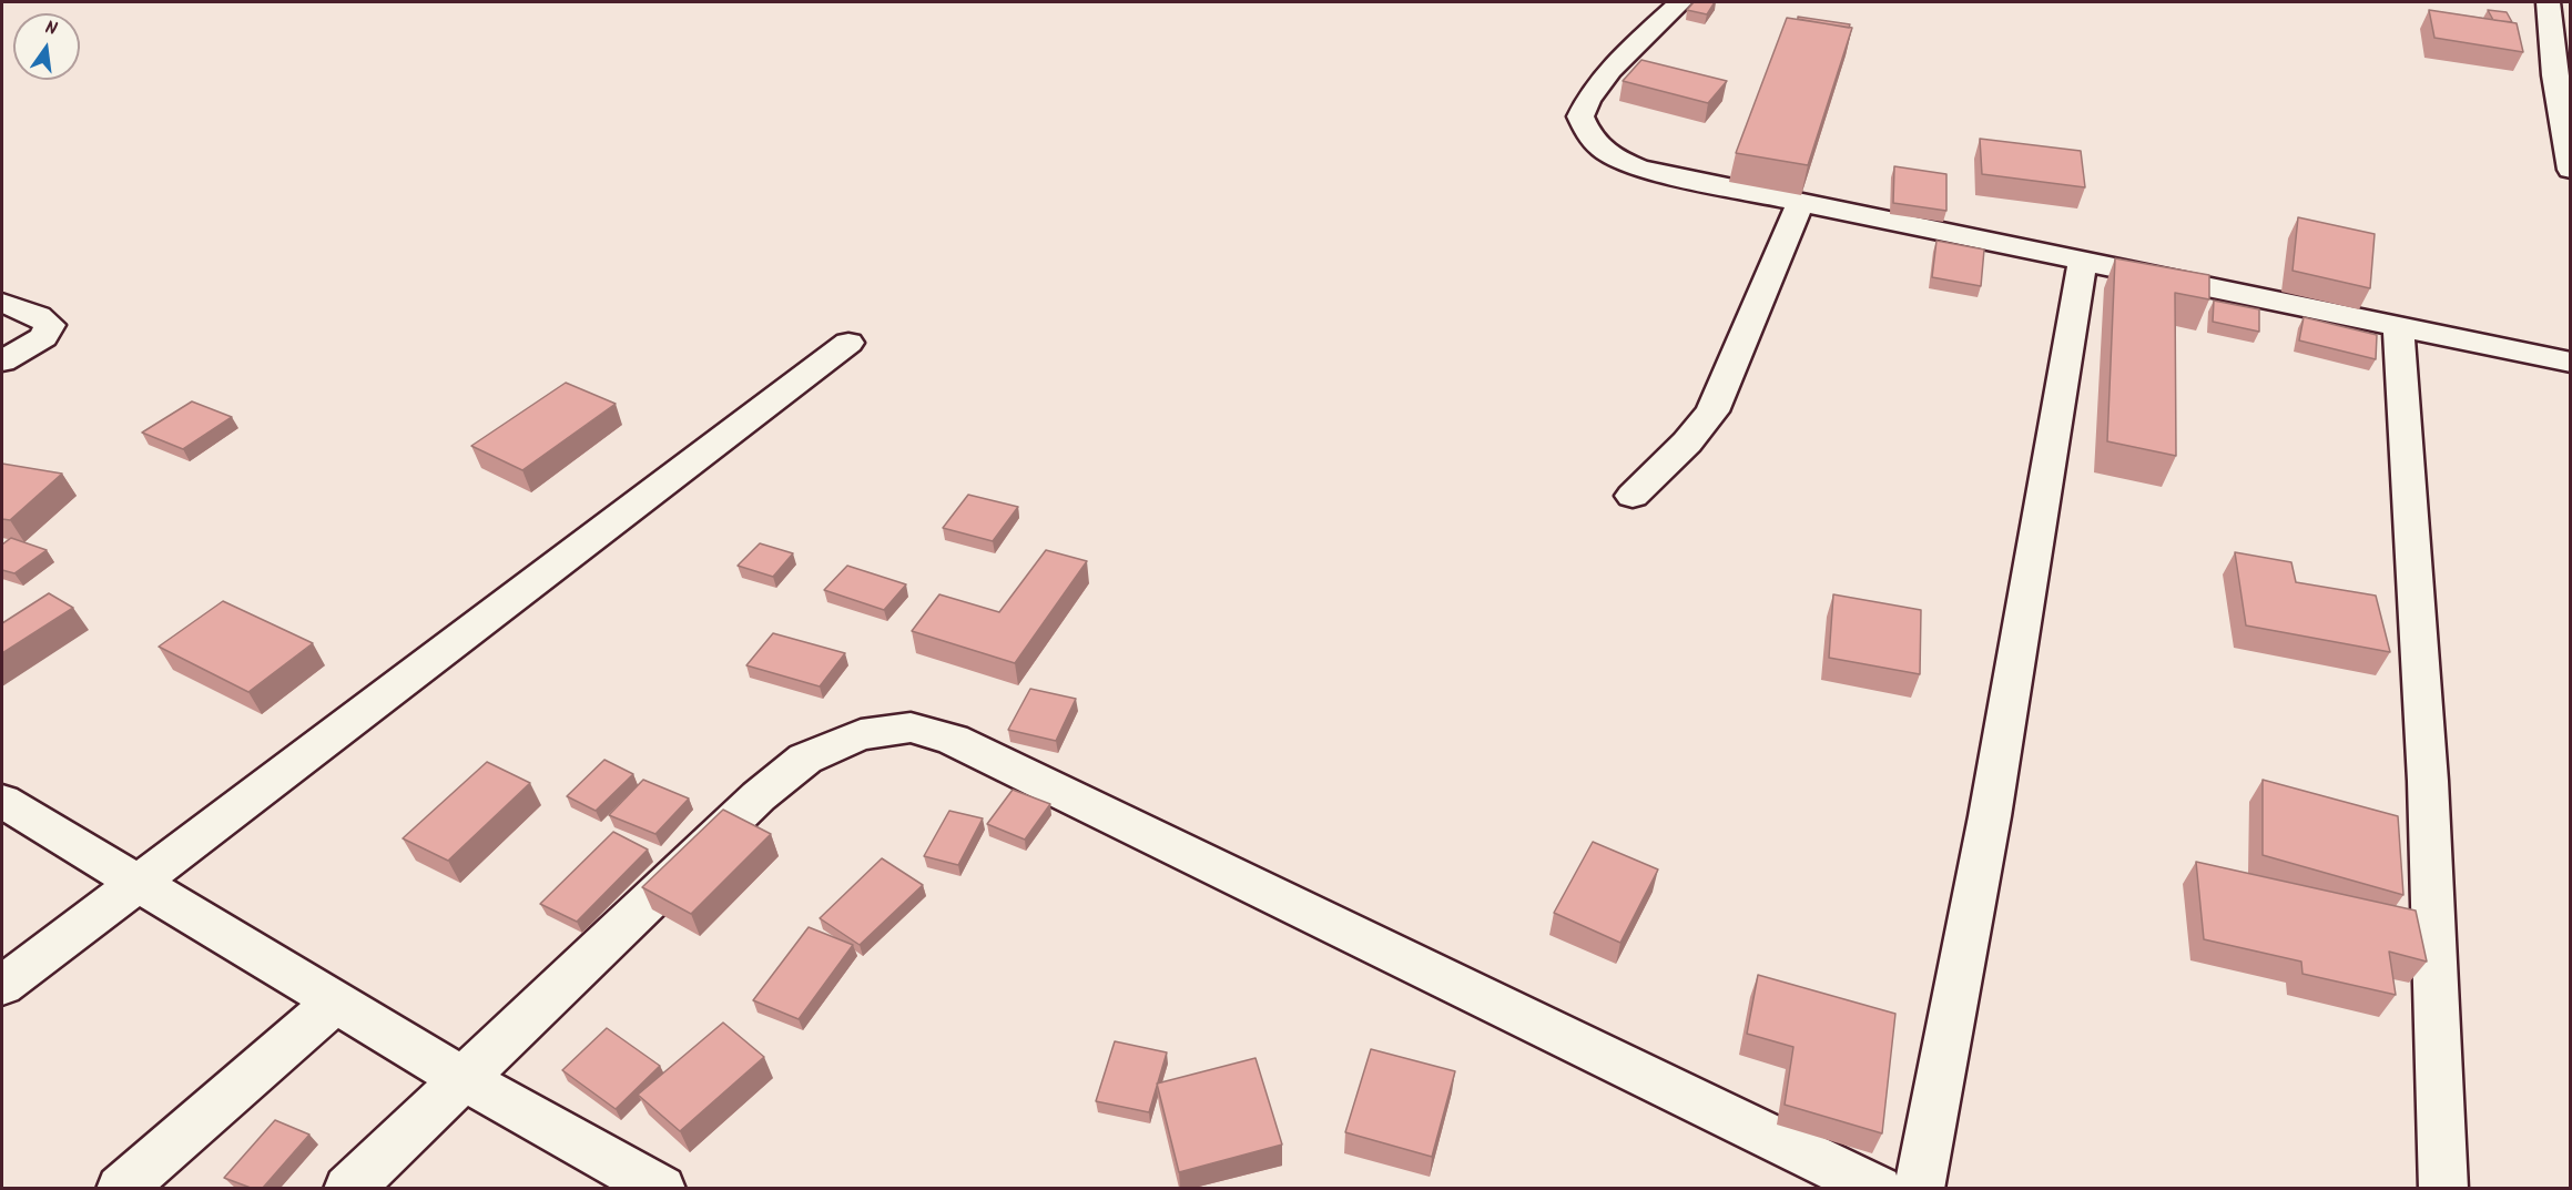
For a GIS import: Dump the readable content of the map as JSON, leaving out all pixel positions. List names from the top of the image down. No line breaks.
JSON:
{"north":"top"}
